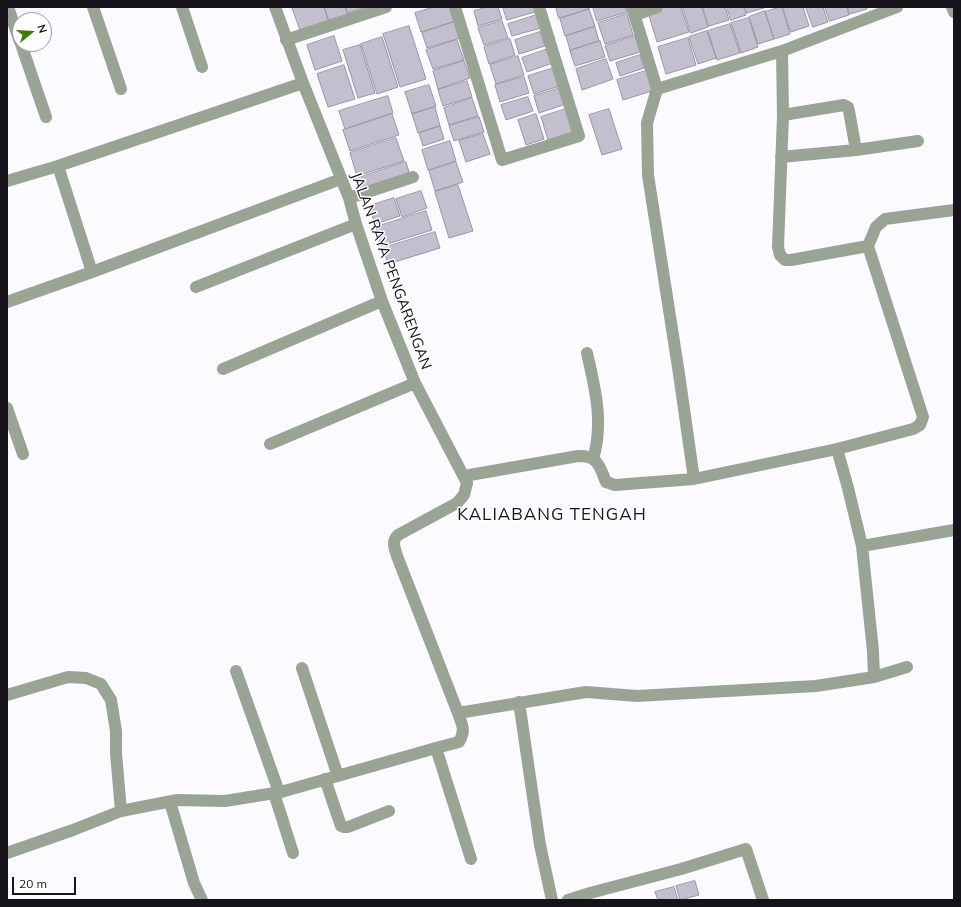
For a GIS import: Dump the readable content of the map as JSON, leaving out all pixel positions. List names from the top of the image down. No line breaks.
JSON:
{"streets":{"street":["JALAN RAYA PENGARENGAN"]},"districts":["KALIABANG TENGAH"],"scale_bar":"20 m","north":"right"}
